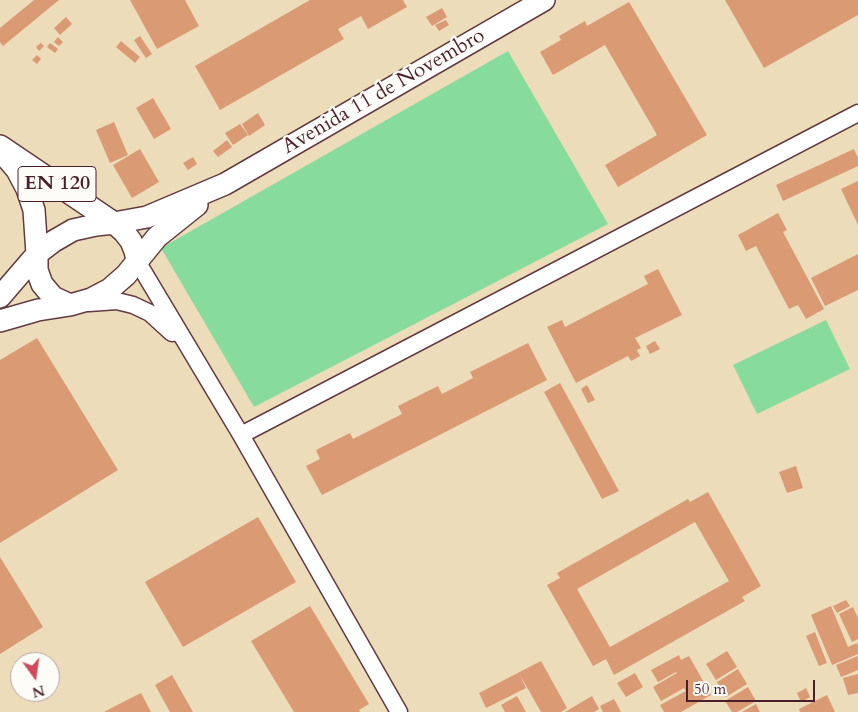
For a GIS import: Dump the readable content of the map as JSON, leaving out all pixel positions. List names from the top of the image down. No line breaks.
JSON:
{"streets":{"main road":["Avenida 11 de Novembro","EN 120"]},"crossings":[["Avenida 11 de Novembro","EN 120"]],"scale_bar":"50 m","north":"bottom"}
